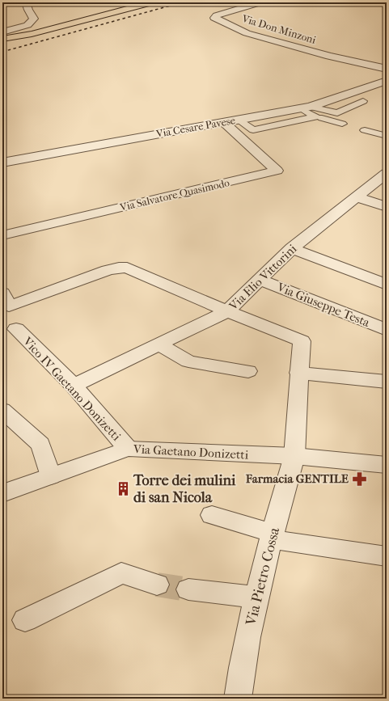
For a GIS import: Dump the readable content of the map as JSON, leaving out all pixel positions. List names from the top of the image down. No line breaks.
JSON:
{"streets":{"street":["Via Don Minzoni","Via Cesare Pavese","Via Salvatore Quasimodo","Via Elio Vittorini","Via Giuseppe Testa","Vico IV Gaetano Donizetti","Via Gaetano Donizetti","Via Pietro Cossa"]},"crossings":[["Via Cesare Pavese","Via Salvatore Quasimodo"],["Via Elio Vittorini","Via Giuseppe Testa"],["Via Elio Vittorini","Vico IV Gaetano Donizetti"],["Via Elio Vittorini","Via Pietro Cossa"],["Vico IV Gaetano Donizetti","Via Gaetano Donizetti"],["Via Gaetano Donizetti","Via Pietro Cossa"]],"places":{"pharmacy":["Farmacia GENTILE"],"building":["Torre dei mulini di san Nicola"]}}
